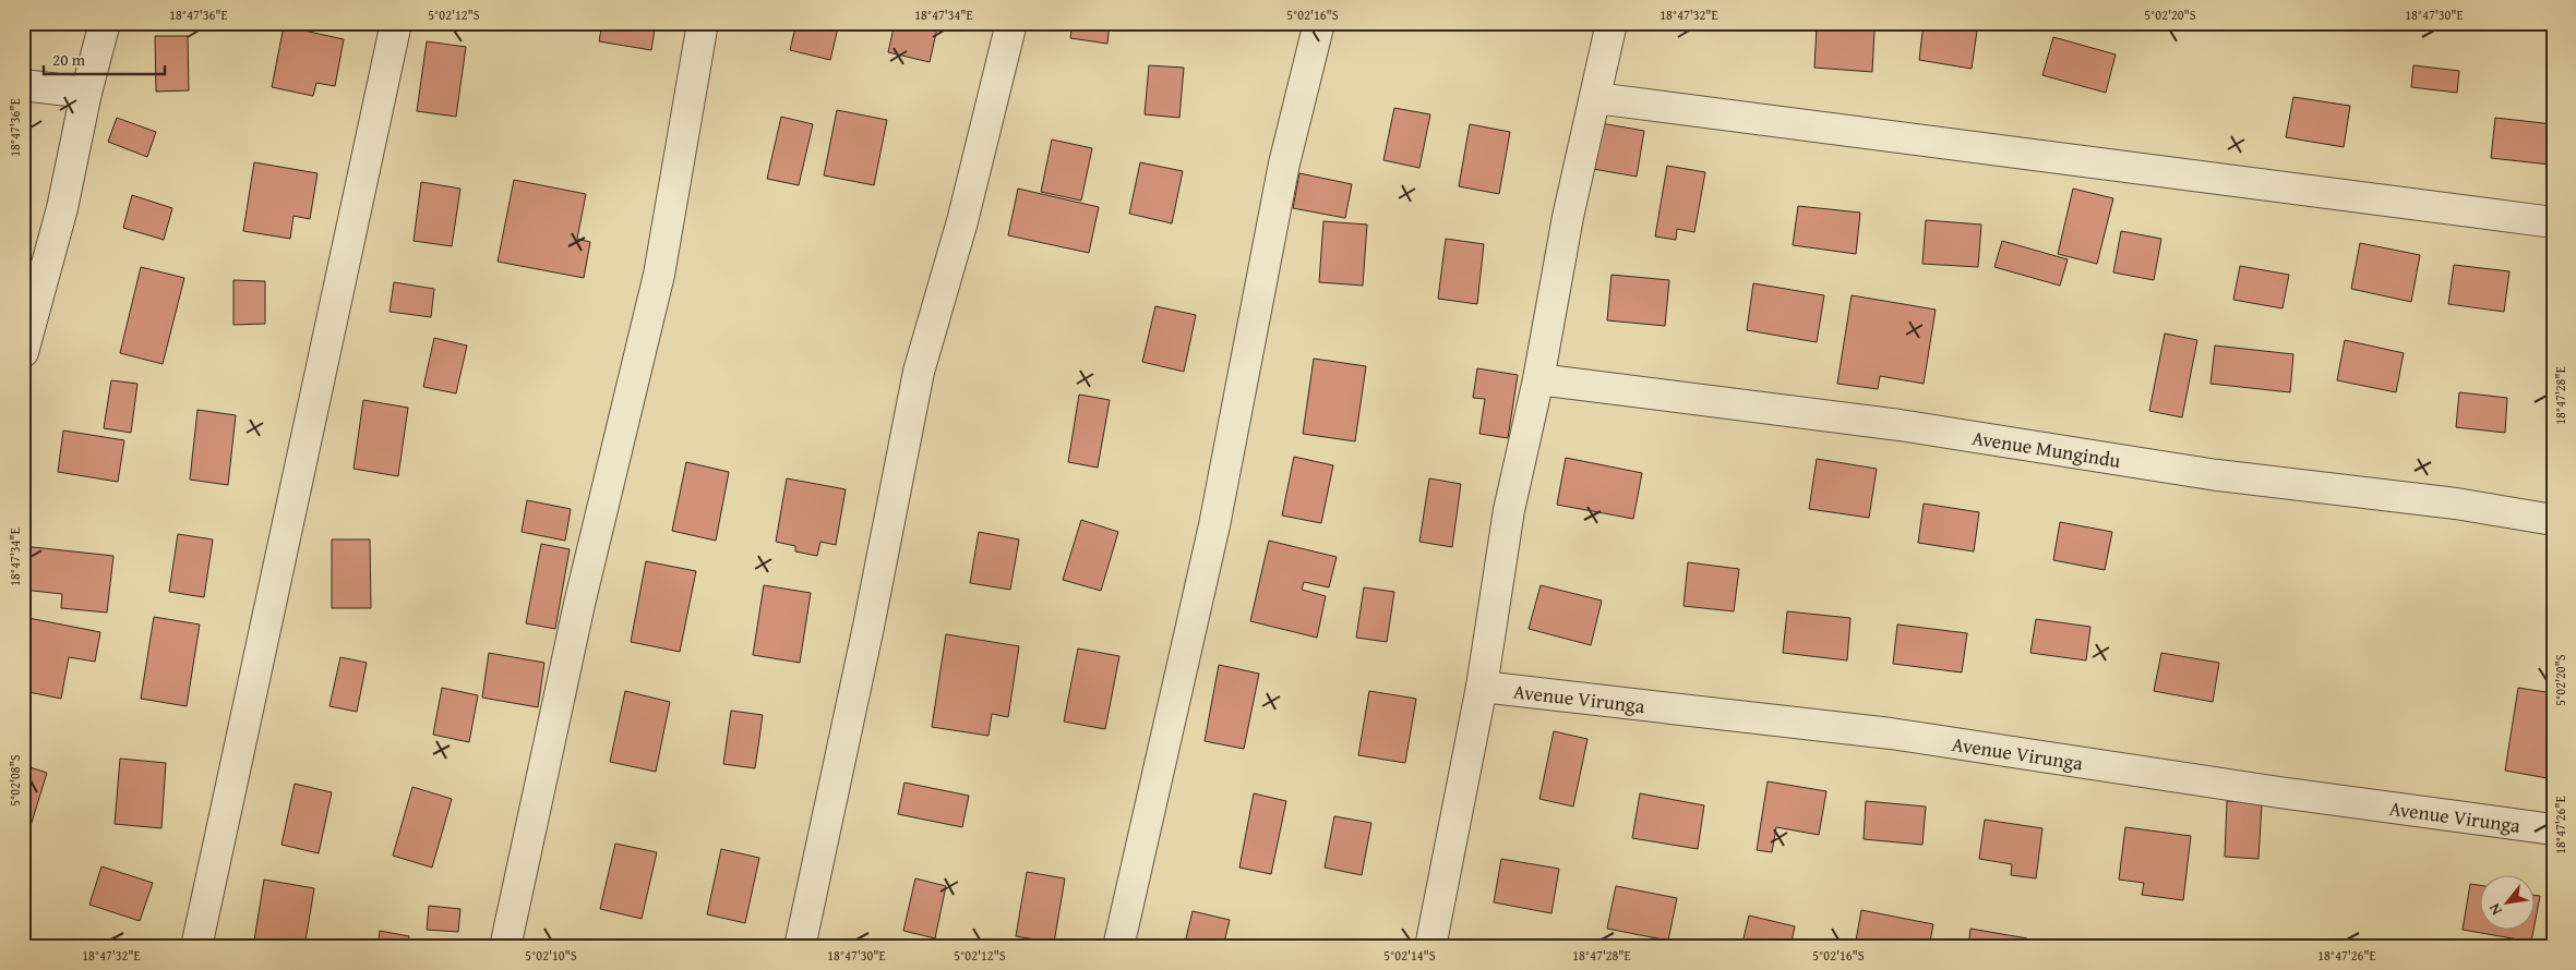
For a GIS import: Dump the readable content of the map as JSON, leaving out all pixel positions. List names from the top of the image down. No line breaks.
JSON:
{"streets":{"street":["Avenue Mungindu","Avenue Virunga"]},"scale_bar":"20 m","north":"bottom left","coordinates":["18°47'36\"E","5°02'12\"S","18°47'34\"E","5°02'16\"S","18°47'32\"E","5°02'20\"S","18°47'30\"E","18°47'28\"E","5°02'08\"S","18°47'26\"E","5°02'10\"S","5°02'14\"S"]}
